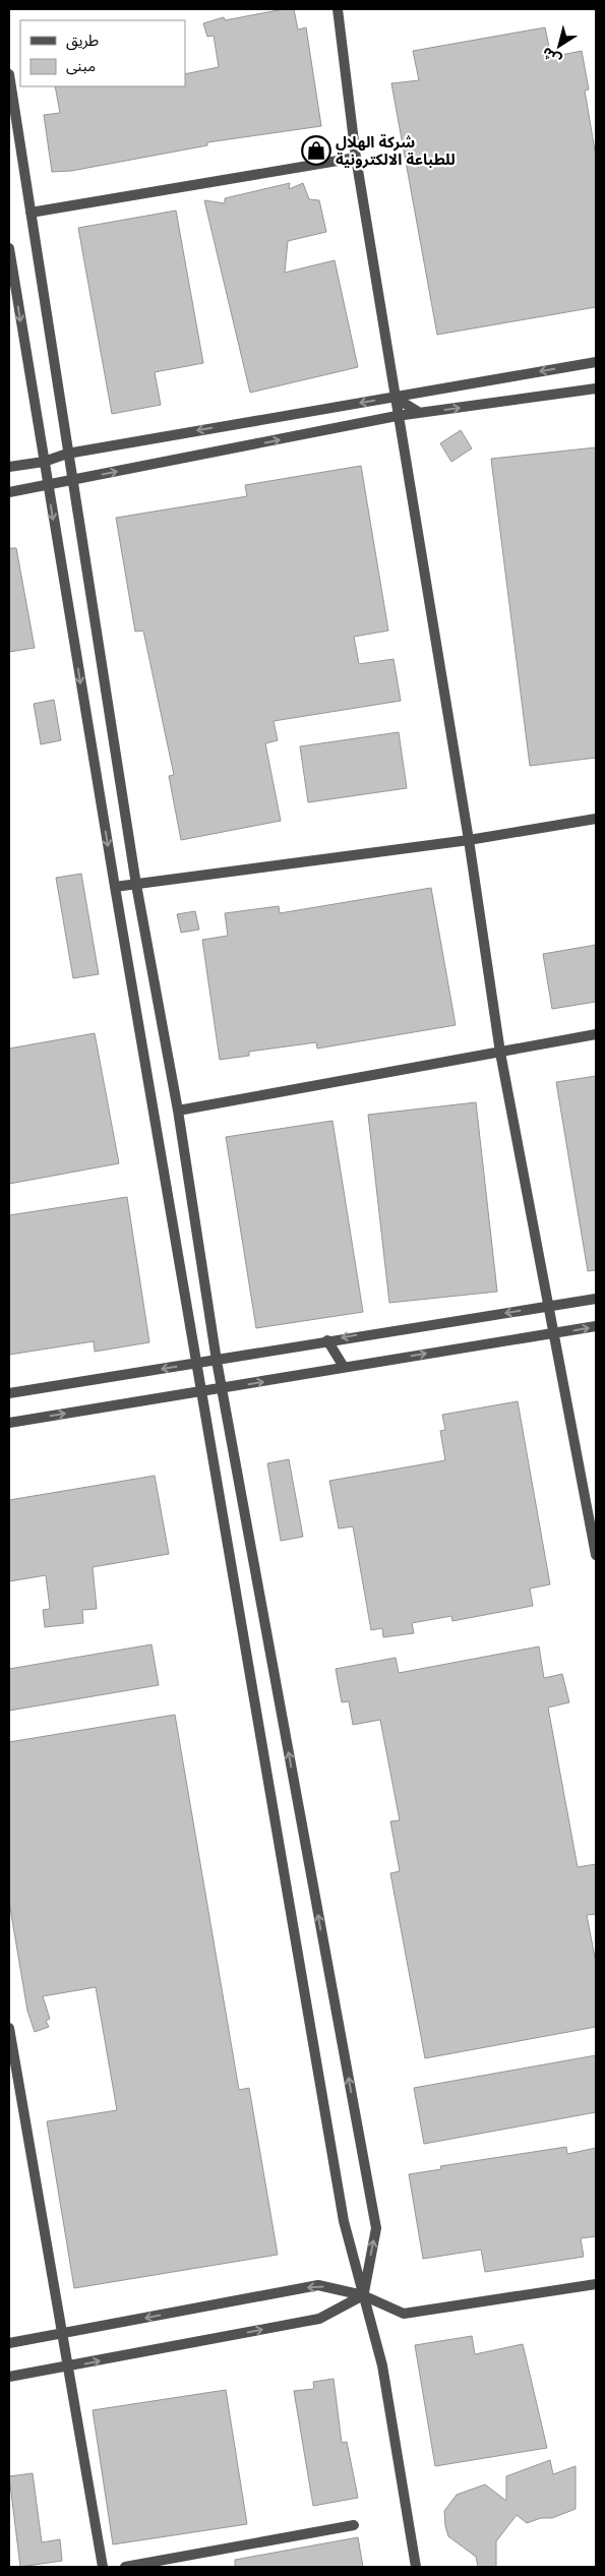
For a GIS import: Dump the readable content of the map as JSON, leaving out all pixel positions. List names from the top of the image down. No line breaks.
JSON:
{"places":{"shop":["شركة الهلال للطباعة الالكترونية"]},"legend":["طريق","مبنى"],"north":"bottom left"}
